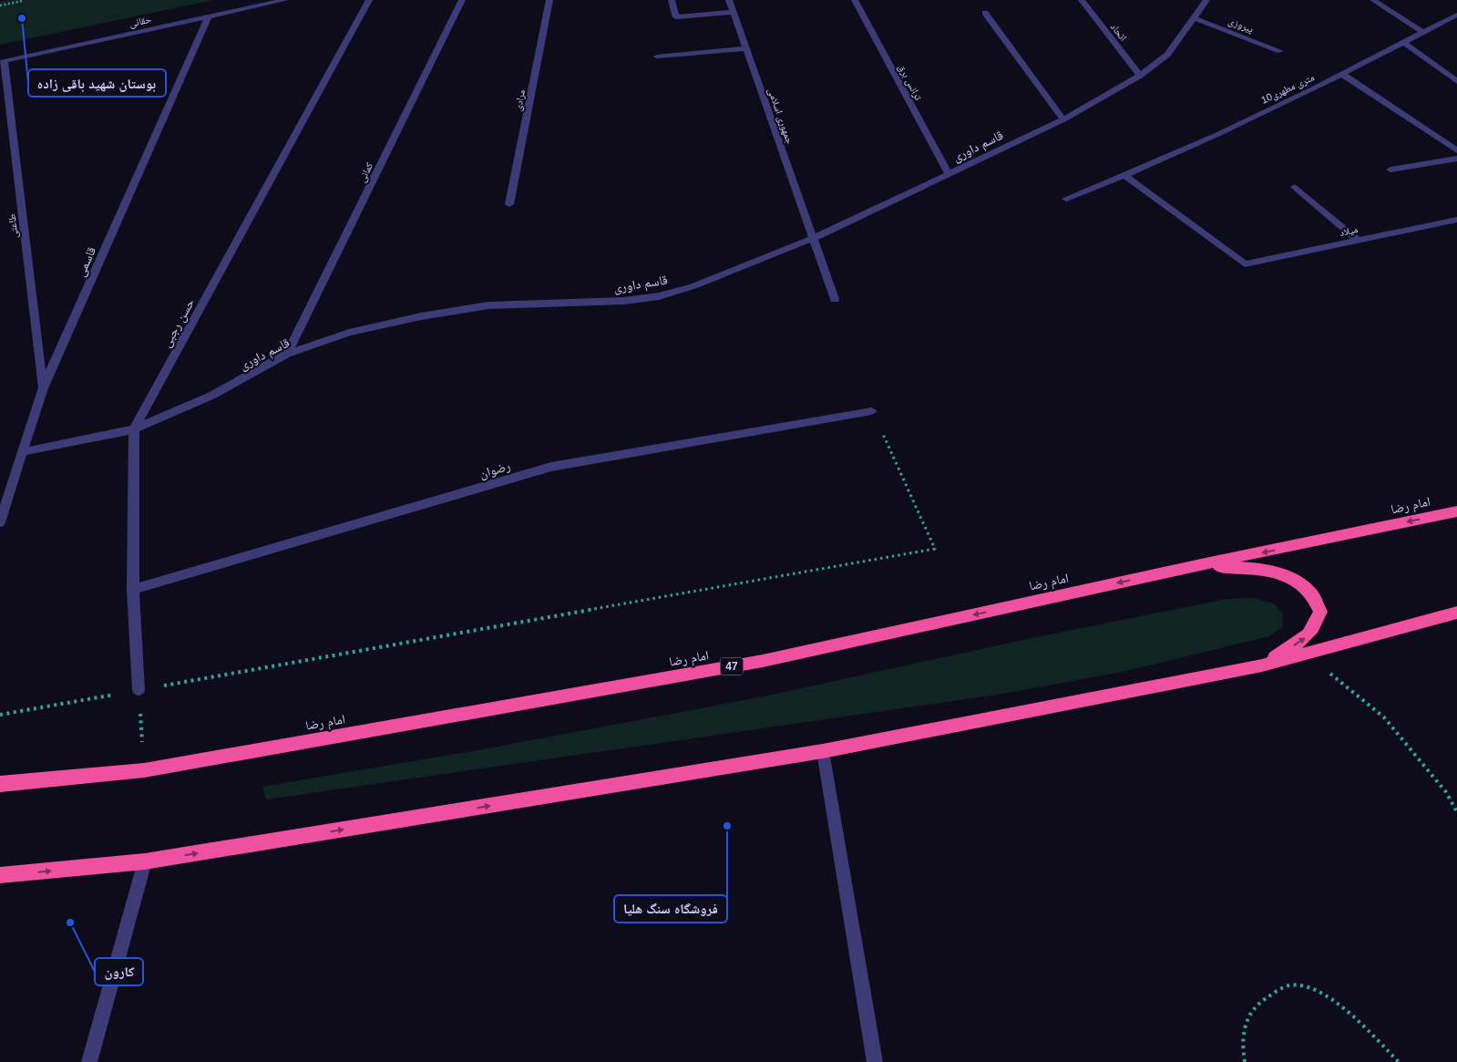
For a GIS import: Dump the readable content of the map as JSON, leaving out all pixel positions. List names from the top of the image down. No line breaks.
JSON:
{"streets":{"highway":["امام رضا","47"],"street":["حقانی","پیروزی","اتحاد","ترانس برق","10متری مطهری","مرادی","جمهوری اسلامی","قاسم داوری","کمانی","طاعتی","میلاد","قاسمی","حسن رجبی","رضوان"]},"crossings":[["حقانی","طاعتی"],["حقانی","قاسمی"],["پیروزی","قاسم داوری"],["اتحاد","قاسم داوری"],["ترانس برق","قاسم داوری"],["10متری مطهری","میلاد"],["جمهوری اسلامی","قاسم داوری"],["قاسم داوری","کمانی"],["قاسم داوری","قاسمی"],["قاسم داوری","حسن رجبی"],["طاعتی","قاسمی"],["حسن رجبی","رضوان"]],"places":["بوستان شهید باقی زاده","فروشگاه سنگ هلیا","کارون"]}
